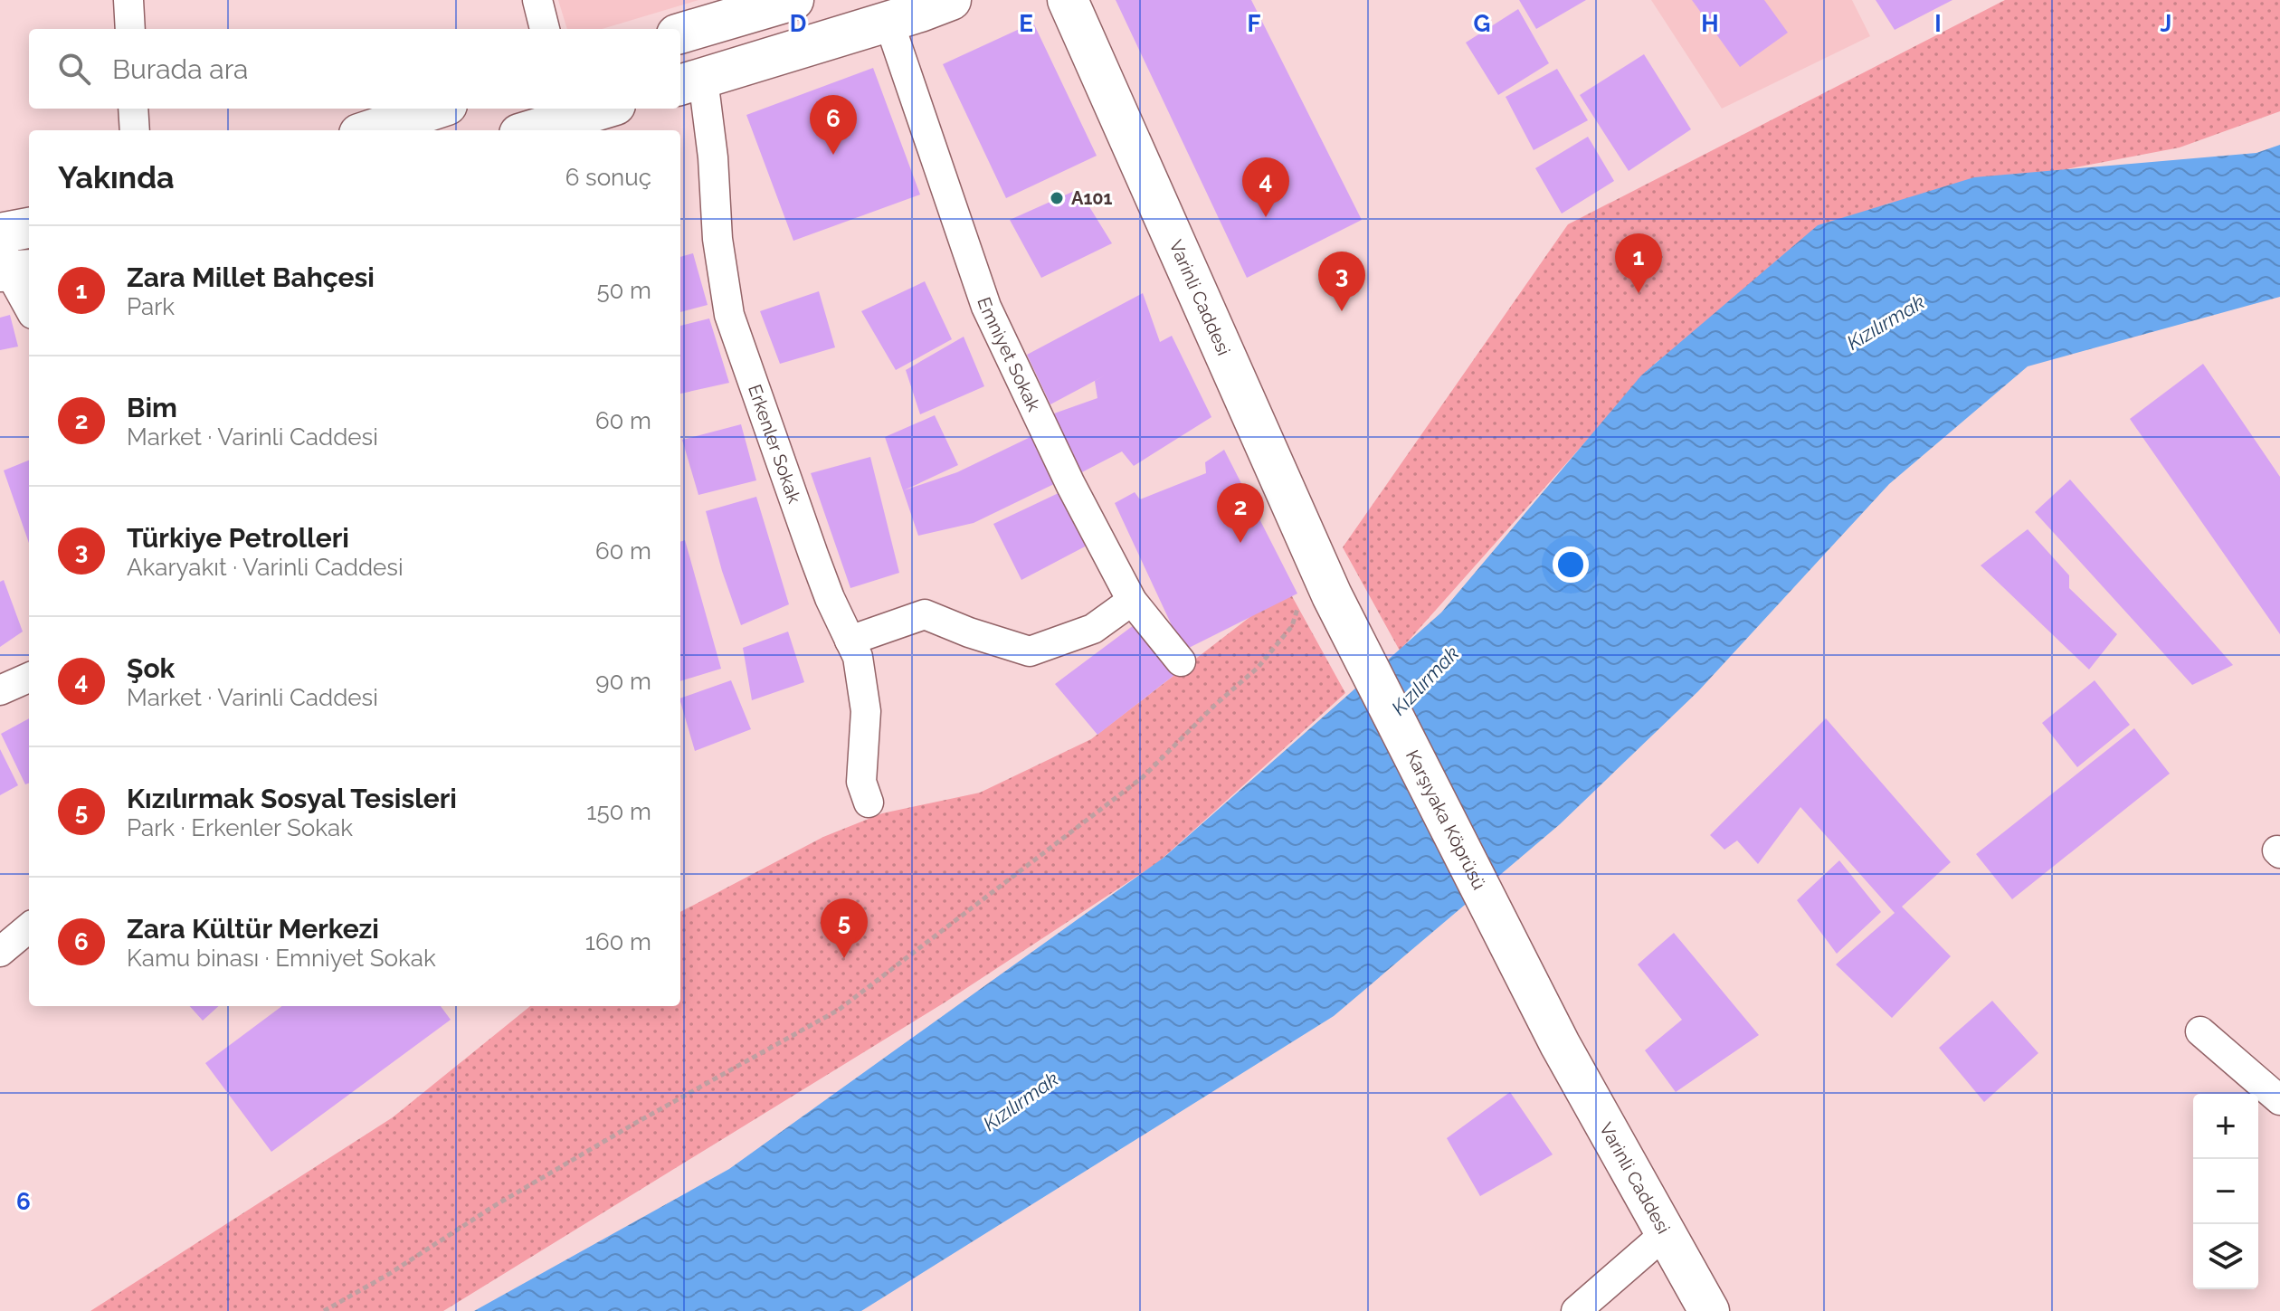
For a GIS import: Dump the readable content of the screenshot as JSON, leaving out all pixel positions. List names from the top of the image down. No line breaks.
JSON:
{"streets":{"main road":["Varinli Caddesi","Karşıyaka Köprüsü"],"street":["Emniyet Sokak","Erkenler Sokak"]},"crossings":[["Varinli Caddesi","Karşıyaka Köprüsü"]],"water":["Kızılırmak"],"places":["A101"],"page":{"search":"Burada ara","pins":["6","4","1","3","2","5"],"heading":["Yakında","6 sonuç"],"list":[{"mark":"1","name":"Zara Millet Bahçesi","note":"Park","value":"50 m"},{"mark":"2","name":"Bim","note":"Market · Varinli Caddesi","value":"60 m"},{"mark":"3","name":"Türkiye Petrolleri","note":"Akaryakıt · Varinli Caddesi","value":"60 m"},{"mark":"4","name":"Şok","note":"Market · Varinli Caddesi","value":"90 m"},{"mark":"5","name":"Kızılırmak Sosyal Tesisleri","note":"Park · Erkenler Sokak","value":"150 m"},{"mark":"6","name":"Zara Kültür Merkezi","note":"Kamu binası · Emniyet Sokak","value":"160 m"}],"map_buttons":["+","−"]},"grid":{"columns":["D","E","F","G","H","I","J"],"rows":["6"]}}
